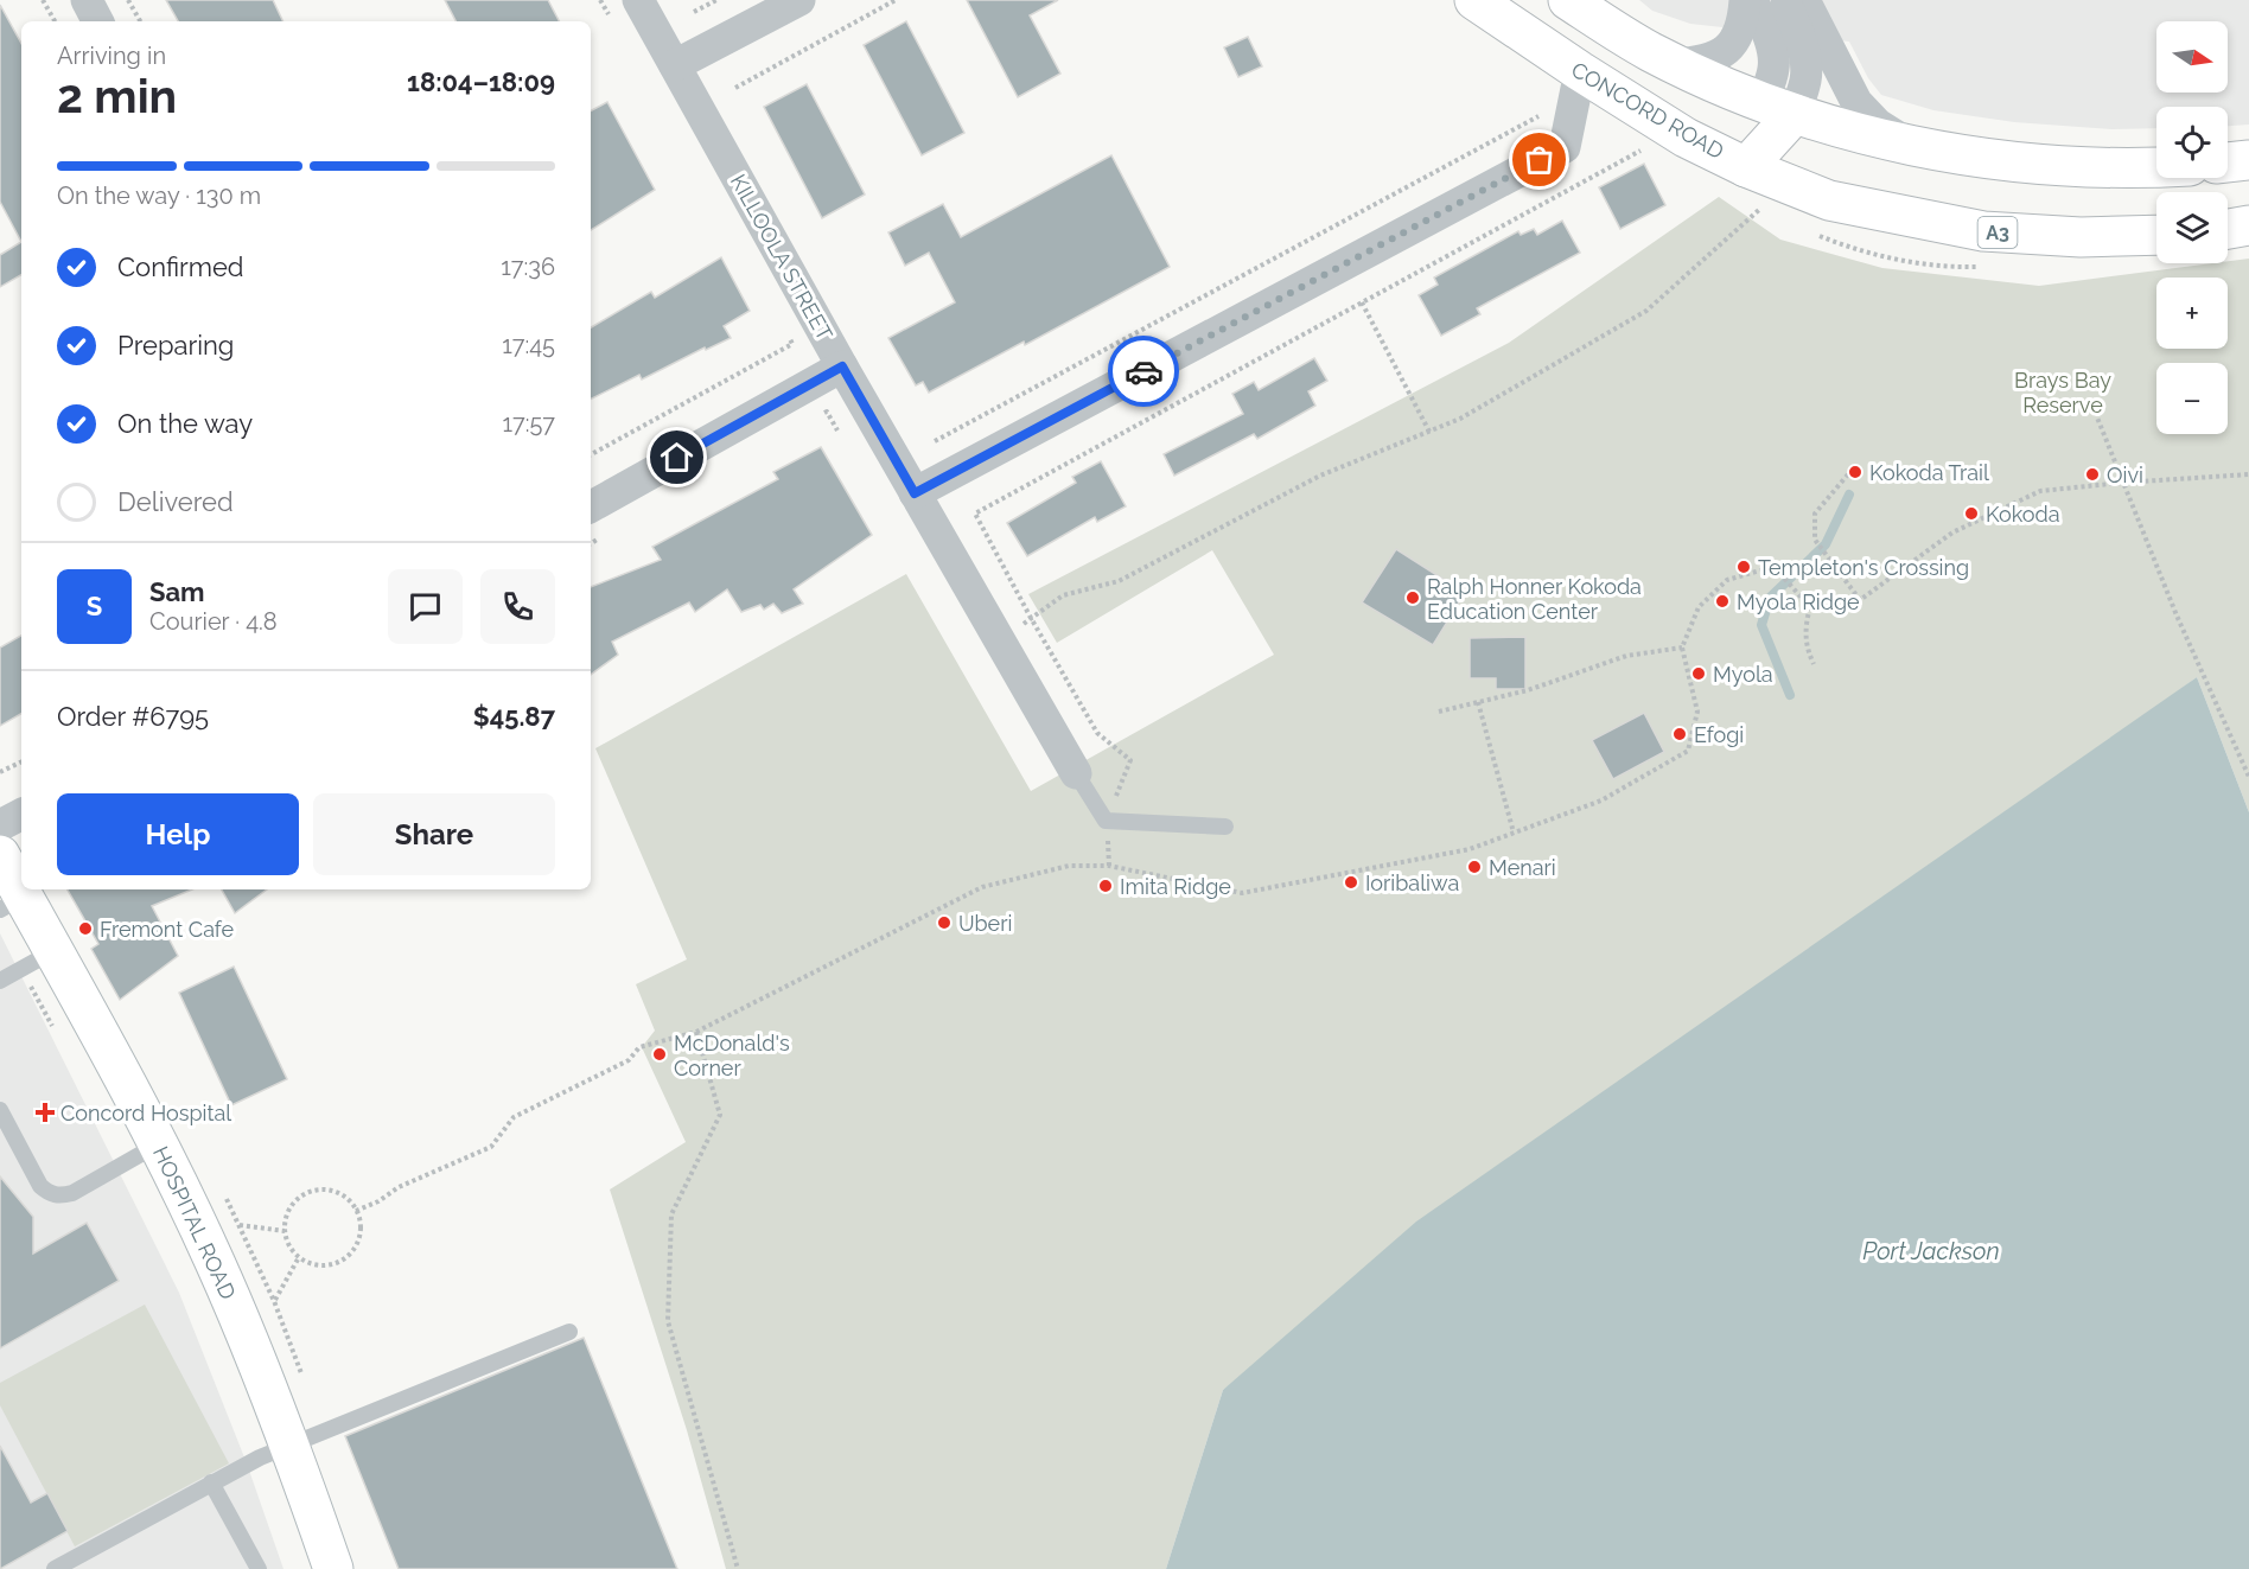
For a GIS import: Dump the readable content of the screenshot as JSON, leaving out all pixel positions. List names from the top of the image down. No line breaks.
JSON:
{"streets":{"main road":["CONCORD ROAD","A3","HOSPITAL ROAD"],"street":["KILLOOLA STREET"]},"water":["Port Jackson"],"parks":["Brays Bay Reserve"],"places":{"other":["Kokoda Trail","Oivi","Kokoda","Templeton's Crossing","Ralph Honner Kokoda Education Center","Myola Ridge","Myola","Efogi","Menari","Ioribaliwa","Imita Ridge","Uberi","Fremont Cafe","McDonald's Corner"],"health":["Concord Hospital"]},"north":"right","page":{"map_buttons":["+","−"],"heading":["2 min","Arriving in","18:04–18:09"],"panel":["Sam","Courier · 4.8","Order #6795","$45.87"],"bar":"On the way · 130 m","list":[["Confirmed","17:36"],["Preparing","17:45"],["On the way","17:57"],"Delivered"],"round":"S","buttons":["Help","Share"]}}
